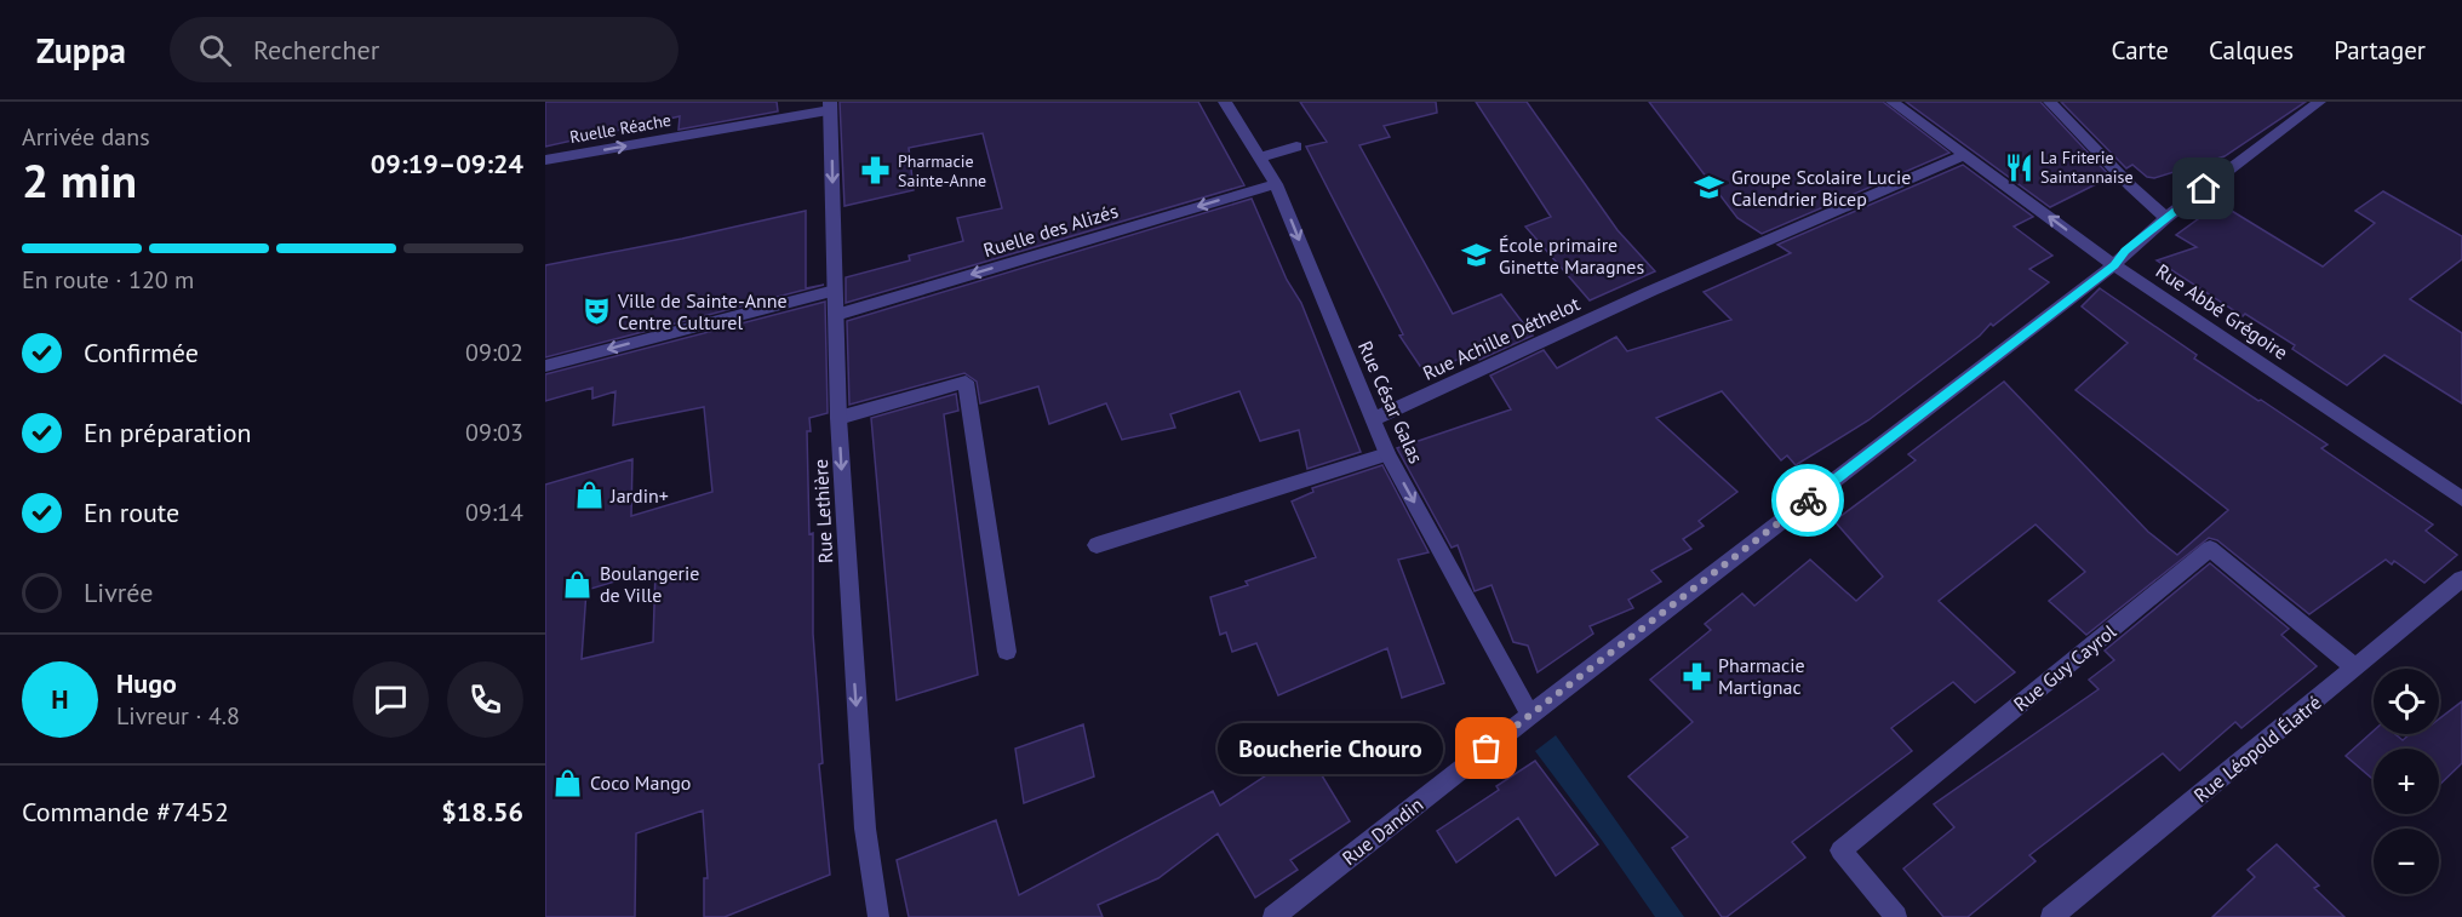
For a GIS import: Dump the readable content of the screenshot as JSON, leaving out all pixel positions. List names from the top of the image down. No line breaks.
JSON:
{"streets":{"street":["Ruelle Réache","Ruelle des Alizés","Rue Abbé Grégoire","Rue Achille Déthelot","Rue César Galas","Rue Lethière","Rue Guy Cayrol","Rue Léopold Élatré","Rue Dandin"]},"crossings":[["Ruelle Réache","Rue Lethière"],["Ruelle des Alizés","Rue César Galas"],["Ruelle des Alizés","Rue Lethière"],["Rue Abbé Grégoire","Rue Achille Déthelot"],["Rue Abbé Grégoire","Rue Dandin"],["Rue Achille Déthelot","Rue César Galas"],["Rue César Galas","Rue Dandin"],["Rue Guy Cayrol","Rue Léopold Élatré"]],"one_way":["Ruelle Réache","Ruelle des Alizés","Rue César Galas","Rue Lethière"],"places":{"restaurant":["La Friterie Saintannaise"],"pharmacy":["Pharmacie Sainte-Anne","Pharmacie Martignac"],"school or university":["Groupe Scolaire Lucie Calendrier Bicep","École primaire Ginette Maragnes"],"theatre":["Ville de Sainte-Anne Centre Culturel"],"shop":["Jardin+","Boulangerie de Ville","Coco Mango"],"other":["Boucherie Chouro"]},"page":{"header":"Zuppa","search":"Rechercher","nav":["Carte","Calques","Partager"],"heading":["2 min","Arrivée dans","09:19–09:24"],"panel":["Hugo","Livreur · 4.8","Commande #7452","$18.56"],"bar":"En route · 120 m","list":[["Confirmée","09:02"],["En préparation","09:03"],["En route","09:14"],"Livrée"],"round":"H","map_buttons":["+","−"],"bubble":"Boucherie Chouro"}}
